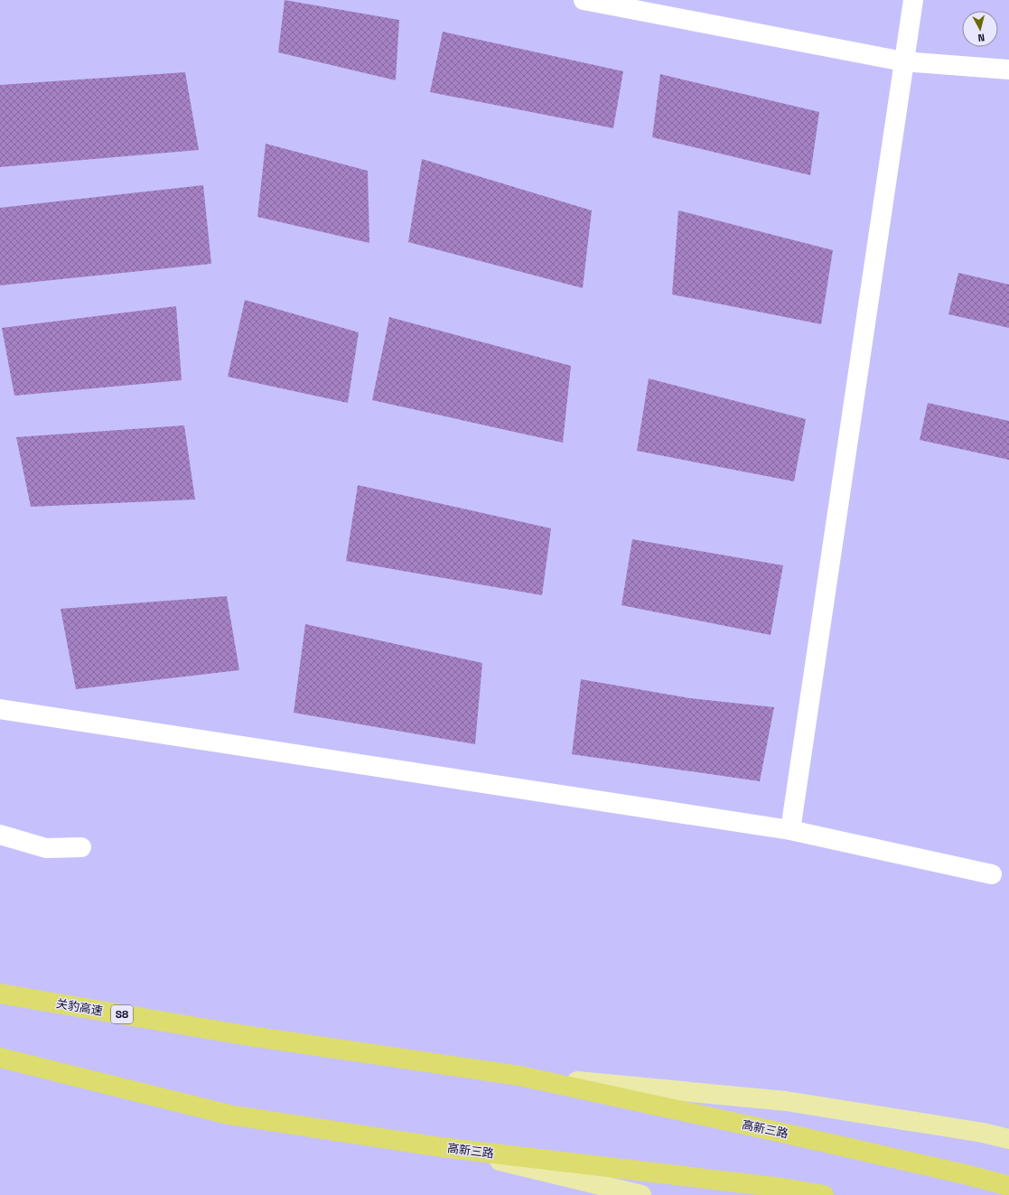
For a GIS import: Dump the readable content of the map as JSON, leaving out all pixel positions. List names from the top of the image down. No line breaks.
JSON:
{"streets":{"highway":["关豹高速","S8","高新三路"]},"crossings":[["关豹高速","高新三路"]],"north":"bottom"}
